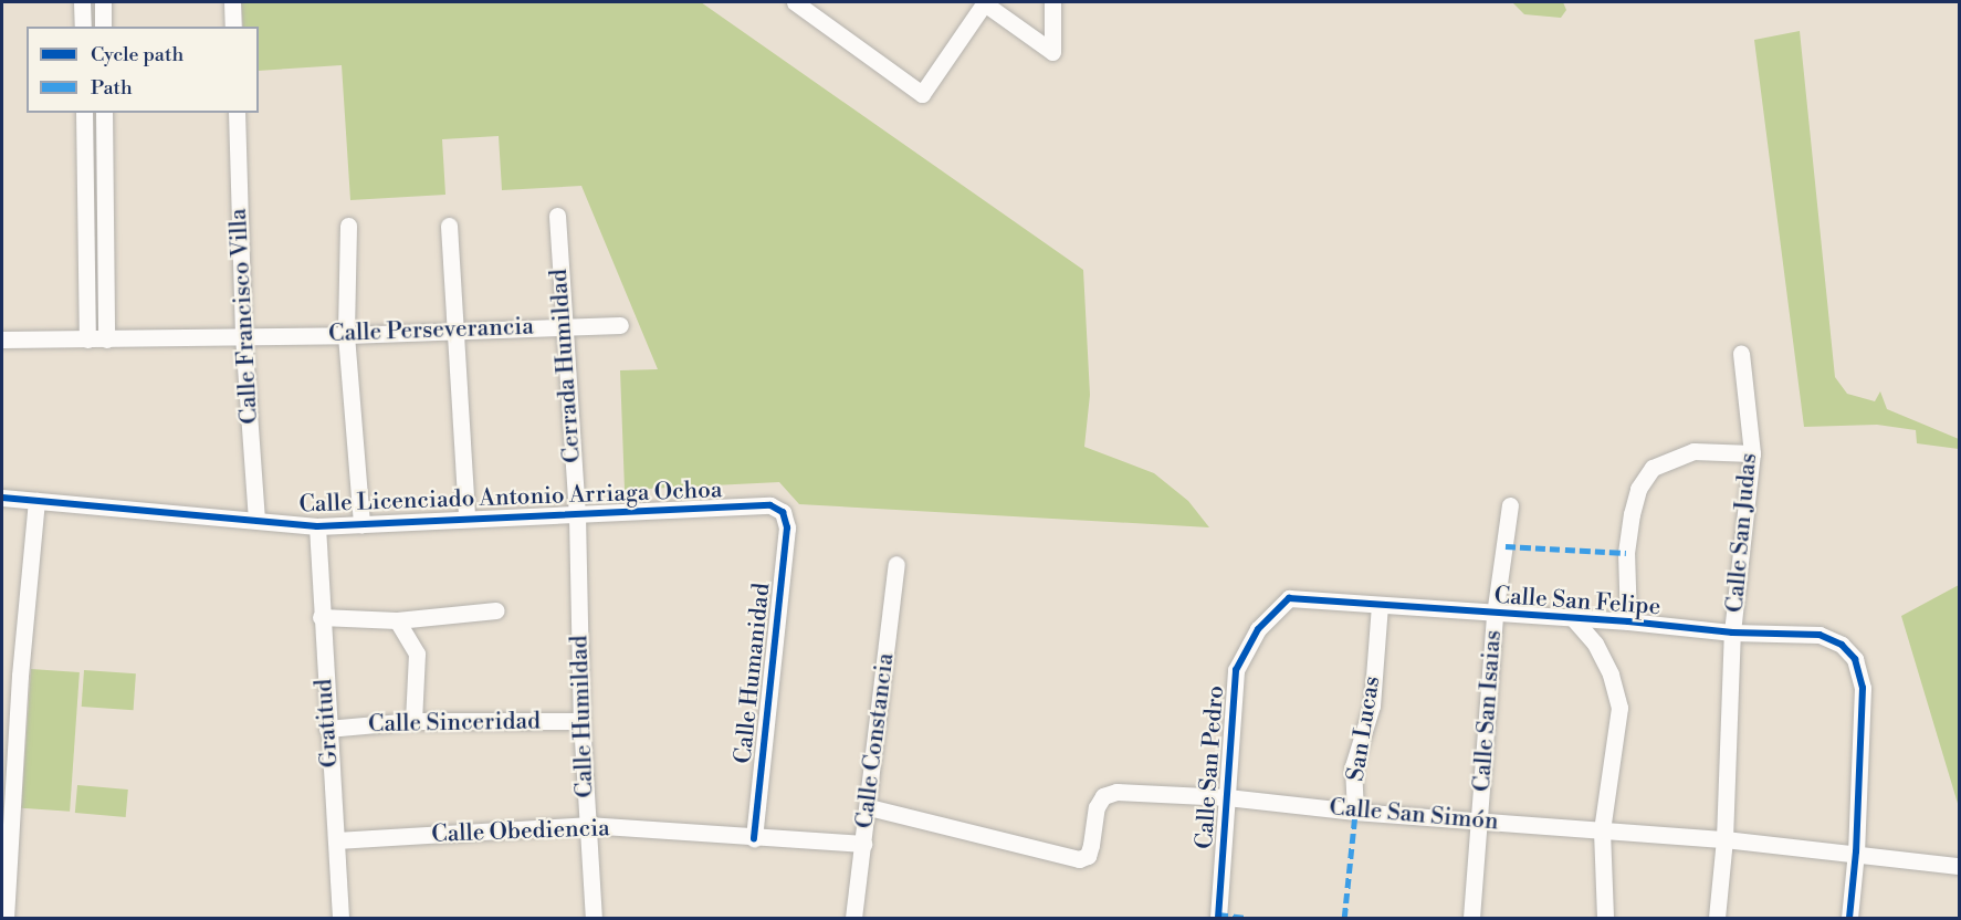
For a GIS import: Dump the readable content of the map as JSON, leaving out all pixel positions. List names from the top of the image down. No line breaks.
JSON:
{"streets":{"street":["Calle Francisco Villa","Calle Perseverancia","Cerrada Humildad","Calle Licenciado Antonio Arriaga Ochoa","Calle San Judas","Calle San Felipe","Calle Humanidad","Calle San Isaias","Calle Humildad","Gratitud","Calle Sinceridad","San Lucas","Calle Constancia","Calle San Pedro","Calle San Simón","Calle Obediencia"]},"crossings":[["Calle Francisco Villa","Calle Perseverancia"],["Calle Francisco Villa","Calle Licenciado Antonio Arriaga Ochoa"],["Calle Perseverancia","Cerrada Humildad"],["Cerrada Humildad","Calle Licenciado Antonio Arriaga Ochoa"],["Cerrada Humildad","Calle Humildad"],["Calle Licenciado Antonio Arriaga Ochoa","Calle Humanidad"],["Calle Licenciado Antonio Arriaga Ochoa","Calle Humildad"],["Calle Licenciado Antonio Arriaga Ochoa","Gratitud"],["Calle San Judas","Calle San Felipe"],["Calle San Judas","Calle San Simón"],["Calle San Felipe","Calle San Isaias"],["Calle San Felipe","San Lucas"],["Calle San Felipe","Calle San Pedro"],["Calle San Felipe","Calle San Simón"],["Calle Humanidad","Calle Obediencia"],["Calle San Isaias","Calle San Simón"],["Calle Humildad","Calle Sinceridad"],["Calle Humildad","Calle Obediencia"],["Gratitud","Calle Sinceridad"],["Gratitud","Calle Obediencia"],["San Lucas","Calle San Simón"],["Calle Constancia","Calle San Simón"],["Calle Constancia","Calle Obediencia"],["Calle San Pedro","Calle San Simón"]],"legend":["Cycle path","Path"]}
